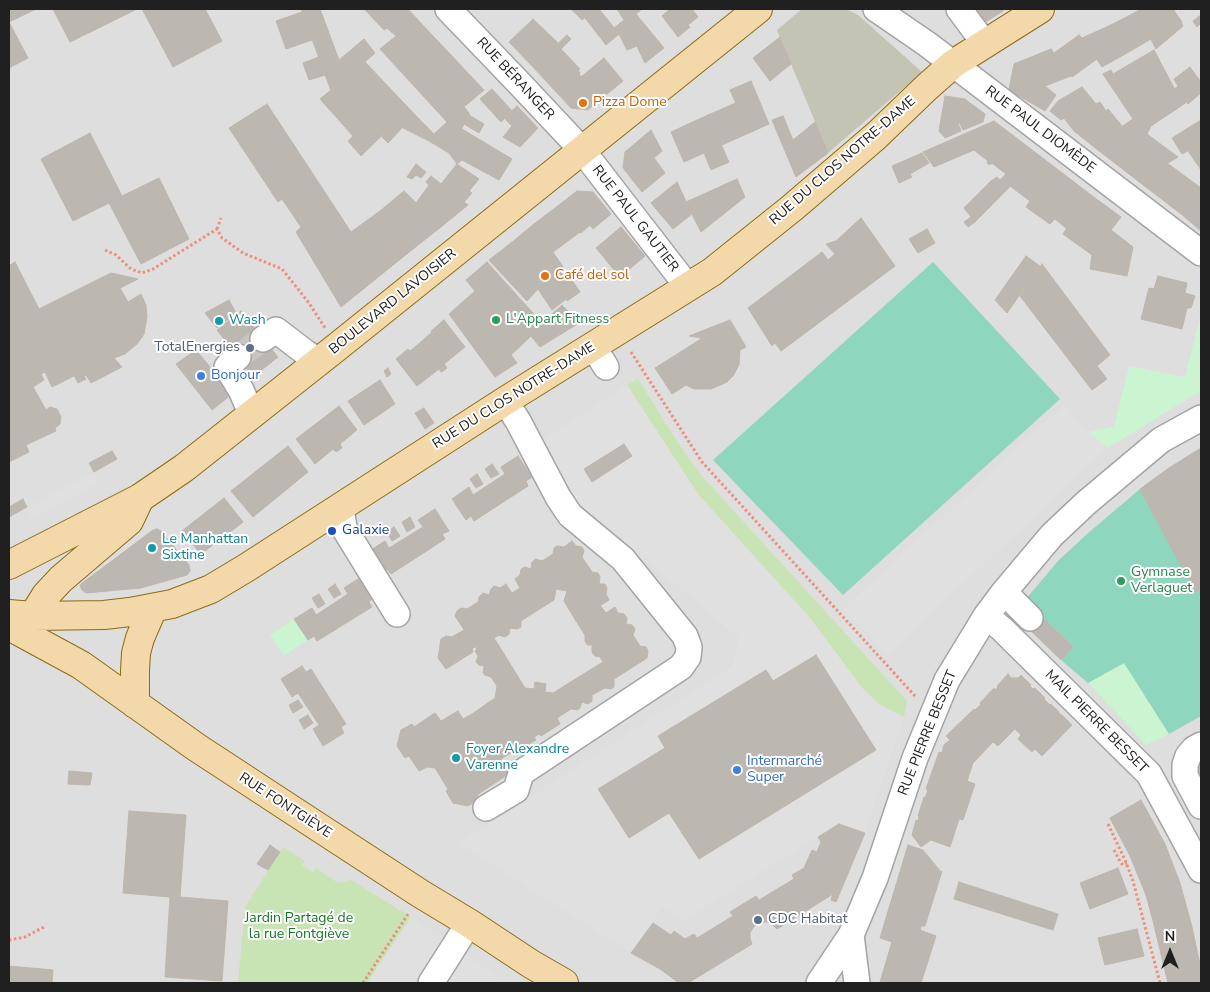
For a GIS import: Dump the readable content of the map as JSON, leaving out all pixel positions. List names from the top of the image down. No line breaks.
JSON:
{"streets":{"main road":["RUE DU CLOS NOTRE-DAME","BOULEVARD LAVOISIER","RUE FONTGIÈVE"],"street":["RUE BÉRANGER","RUE PAUL DIOMÈDE","RUE PAUL GAUTIER","MAIL PIERRE BESSET","RUE PIERRE BESSET"]},"crossings":[["RUE BÉRANGER","RUE PAUL GAUTIER"],["RUE BÉRANGER","BOULEVARD LAVOISIER"],["RUE PAUL DIOMÈDE","RUE DU CLOS NOTRE-DAME"],["RUE DU CLOS NOTRE-DAME","RUE PAUL GAUTIER"],["RUE DU CLOS NOTRE-DAME","RUE FONTGIÈVE"],["RUE PAUL GAUTIER","BOULEVARD LAVOISIER"],["MAIL PIERRE BESSET","RUE PIERRE BESSET"]],"parks":["Jardin Partagé de la rue Fontgiève"],"places":["Pizza Dome","Café del sol","L'Appart Fitness","Wash","TotalEnergies","Bonjour","Galaxie","Le Manhattan Sixtine","Gymnase Verlaguet","Foyer Alexandre Varenne","Intermarché Super","CDC Habitat"],"north":"top"}
